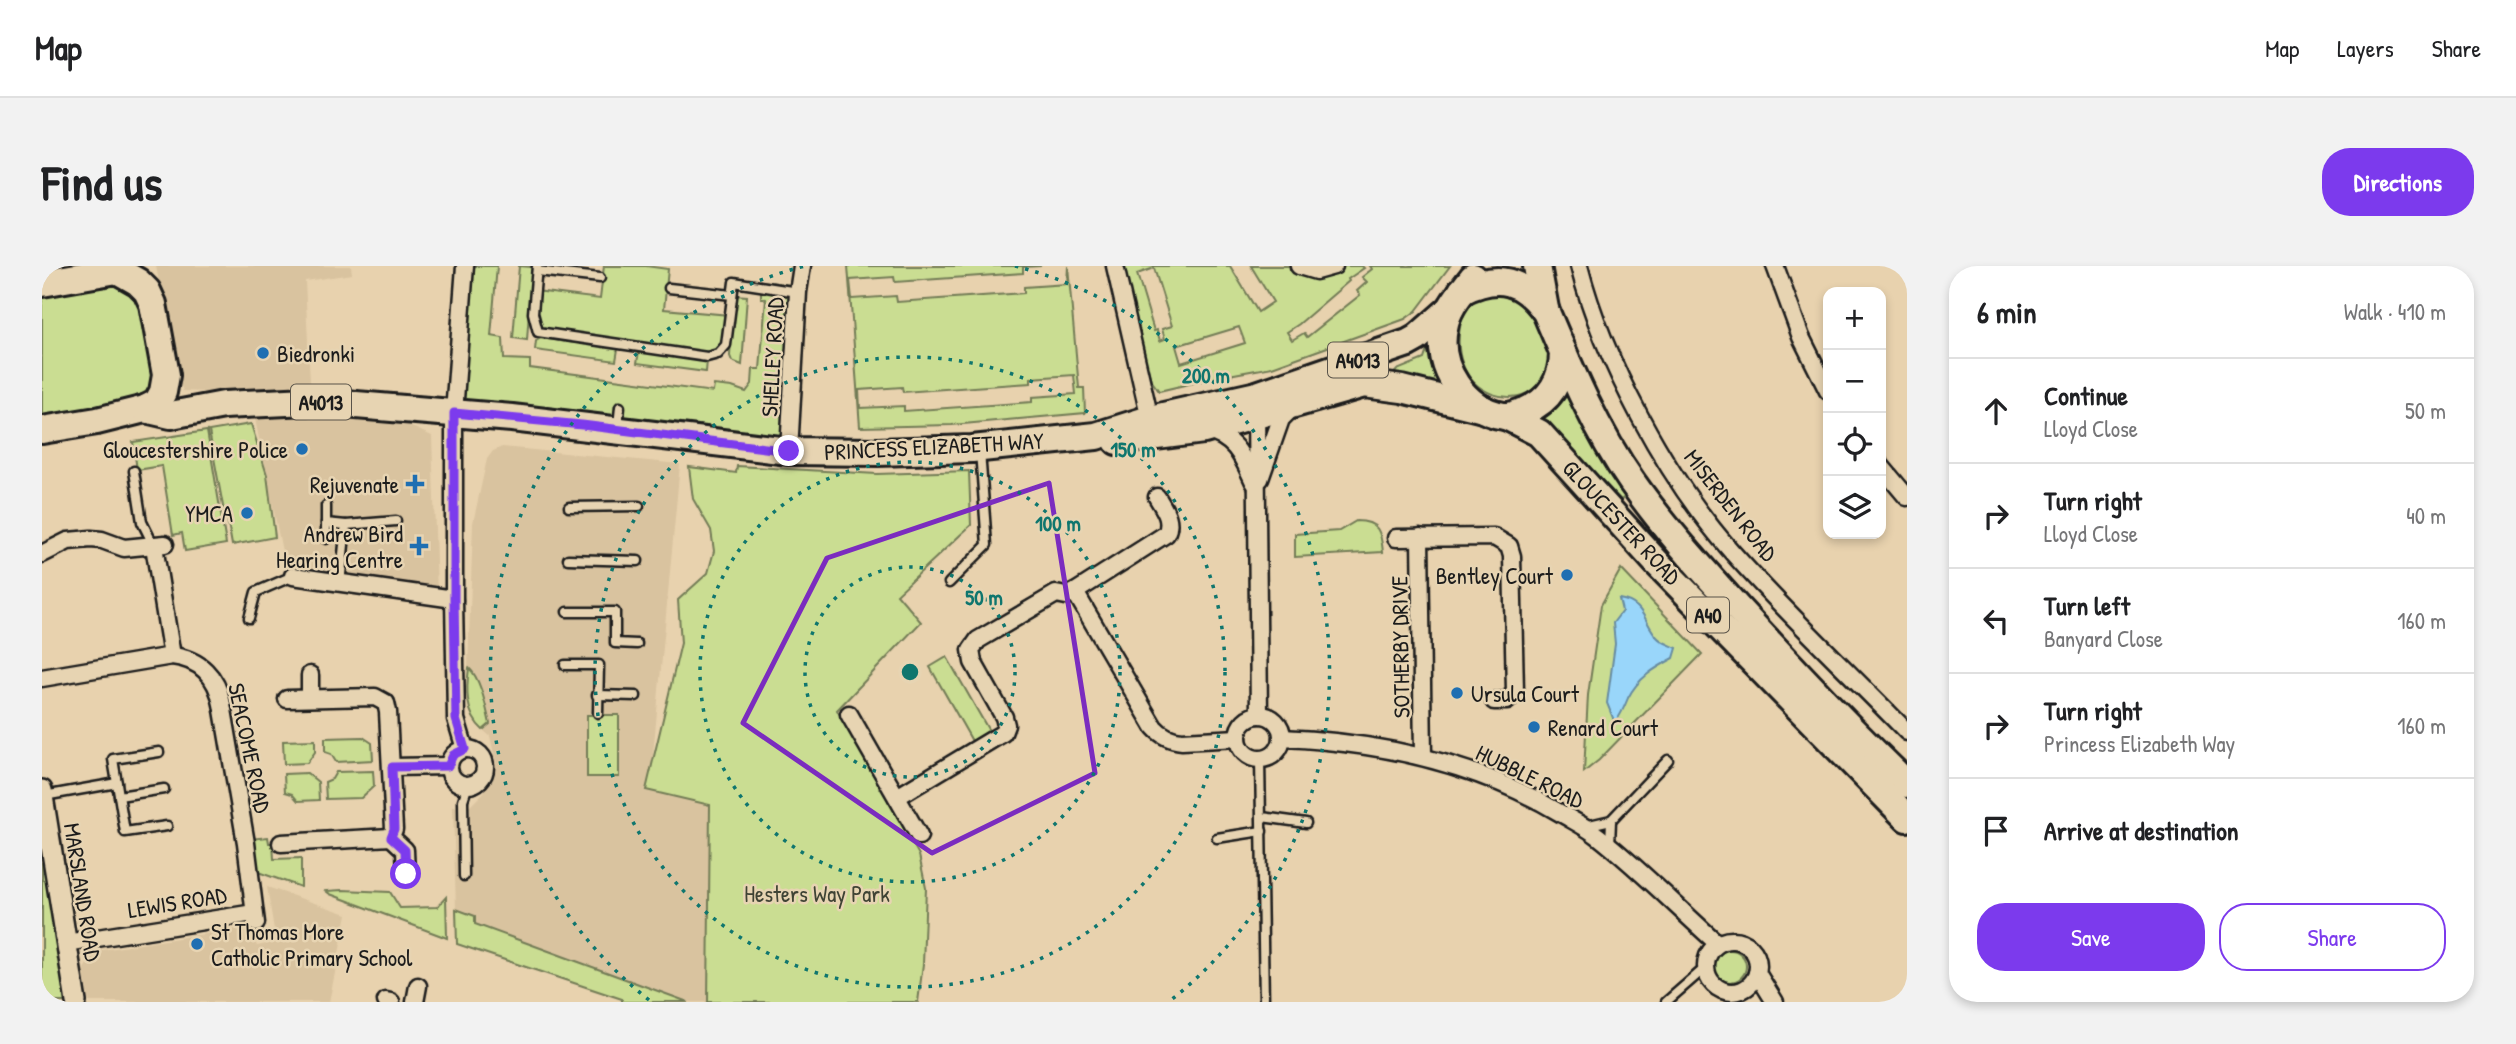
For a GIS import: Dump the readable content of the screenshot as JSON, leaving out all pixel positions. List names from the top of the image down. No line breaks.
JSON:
{"streets":{"main road":["A4013","PRINCESS ELIZABETH WAY","GLOUCESTER ROAD","A40"],"street":["SHELLEY ROAD","MISERDEN ROAD","SOTHERBY DRIVE","SEACOME ROAD","HUBBLE ROAD","MARSLAND ROAD","LEWIS ROAD"]},"crossings":[["SHELLEY ROAD","PRINCESS ELIZABETH WAY"],["A4013","PRINCESS ELIZABETH WAY"],["PRINCESS ELIZABETH WAY","GLOUCESTER ROAD"],["SOTHERBY DRIVE","HUBBLE ROAD"],["SEACOME ROAD","LEWIS ROAD"],["MARSLAND ROAD","LEWIS ROAD"]],"parks":["Hesters Way Park"],"places":{"other":["Biedronki","Gloucestershire Police","YMCA","Bentley Court","Ursula Court","Renard Court","St Thomas More Catholic Primary School"],"health":["Rejuvenate","Andrew Bird Hearing Centre"]},"page":{"header":"Map","nav":["Map","Layers","Share"],"buttons":["Directions",["Save","Share"]],"title":"Find us","heading":["6 min","Walk · 410 m"],"map_buttons":["+","−"],"list":[["Continue","Lloyd Close","50 m"],["Turn right","Lloyd Close","40 m"],["Turn left","Banyard Close","160 m"],["Turn right","Princess Elizabeth Way","160 m"],"Arrive at destination"]},"rings":["200 m","150 m","100 m","50 m"]}
